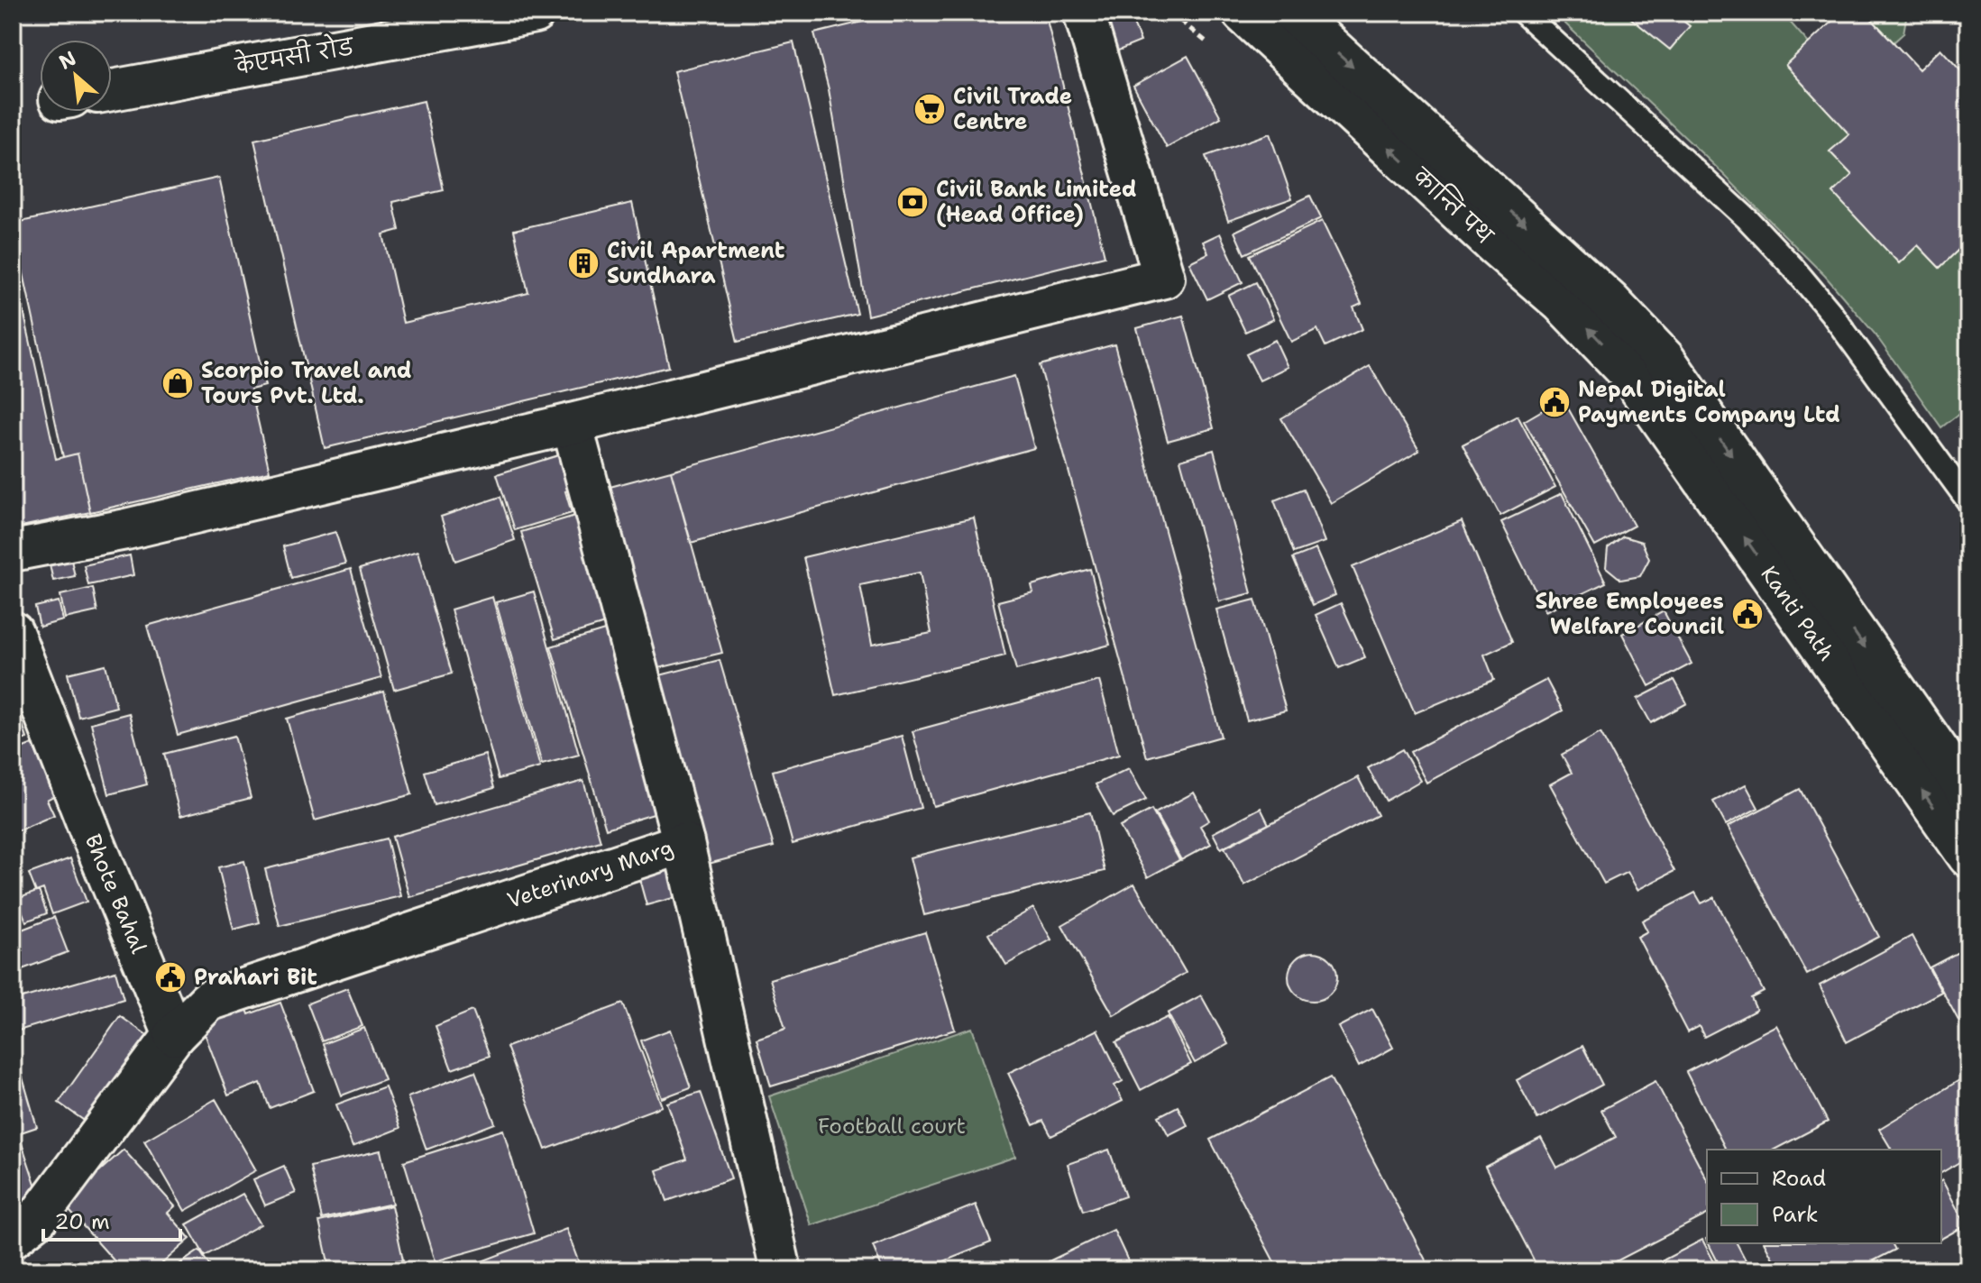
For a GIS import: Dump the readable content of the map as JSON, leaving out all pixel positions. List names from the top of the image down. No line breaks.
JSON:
{"streets":{"street":["केएमसी रोड","कान्ति पथ","Kanti Path","Veterinary Marg","Bhote Bahal"]},"crossings":[["कान्ति पथ","Kanti Path"],["Veterinary Marg","Bhote Bahal"]],"parks":["Football court"],"places":{"supermarket":["Civil Trade Centre"],"bank":["Civil Bank Limited (Head Office)"],"building":["Civil Apartment Sundhara"],"shop":["Scorpio Travel and Tours Pvt. Ltd."],"public building":["Nepal Digital Payments Company Ltd","Shree Employees Welfare Council","Prahari Bit"]},"legend":["Road","Park"],"scale_bar":"20 m","north":"top left"}
